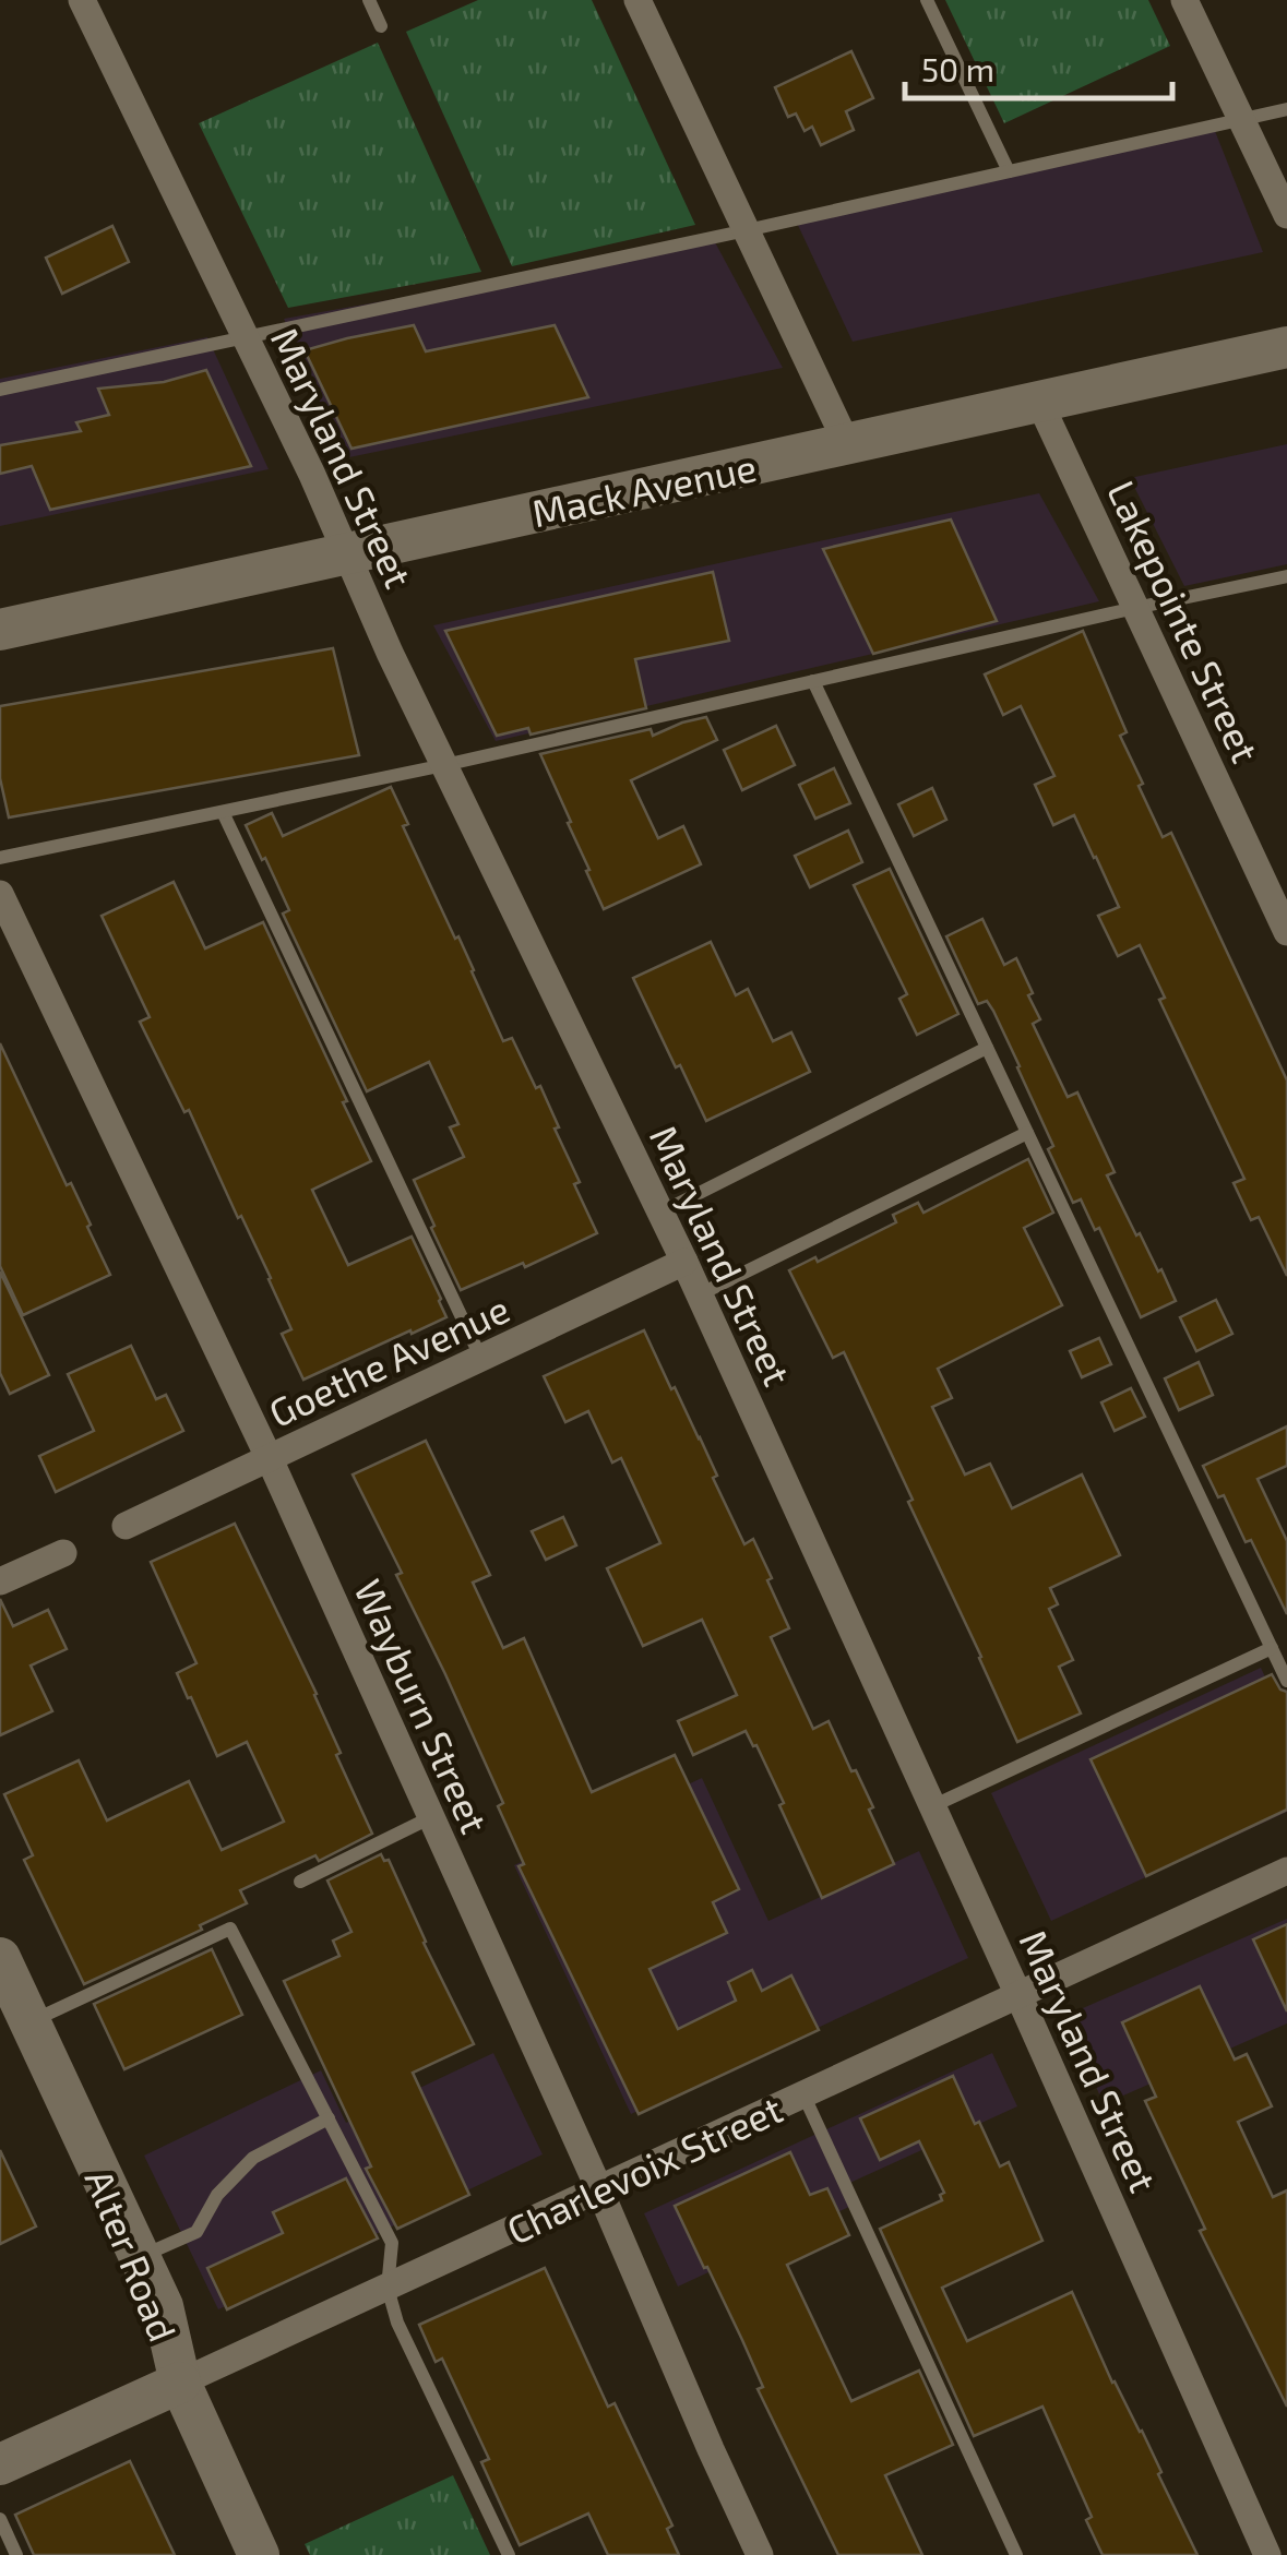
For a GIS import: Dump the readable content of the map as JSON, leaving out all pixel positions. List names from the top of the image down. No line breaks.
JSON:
{"streets":{"main road":["Mack Avenue","Charlevoix Street","Alter Road"],"street":["Maryland Street","Lakepointe Street","Goethe Avenue","Wayburn Street"]},"crossings":[["Maryland Street","Mack Avenue"],["Maryland Street","Goethe Avenue"],["Maryland Street","Charlevoix Street"],["Mack Avenue","Lakepointe Street"],["Goethe Avenue","Wayburn Street"],["Wayburn Street","Charlevoix Street"],["Charlevoix Street","Alter Road"]],"scale_bar":"50 m"}
